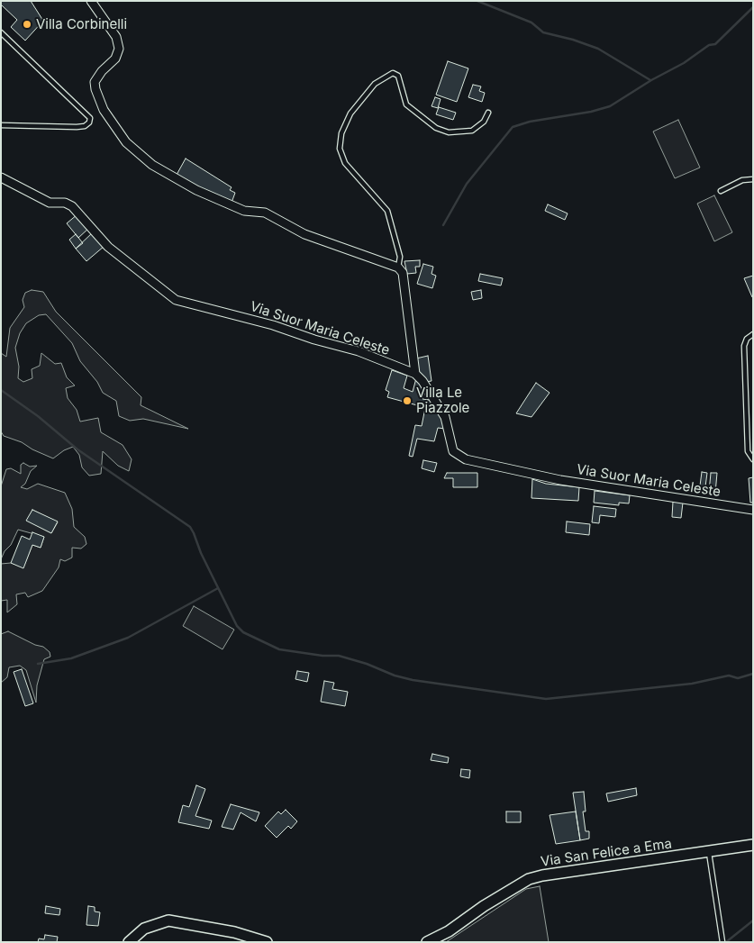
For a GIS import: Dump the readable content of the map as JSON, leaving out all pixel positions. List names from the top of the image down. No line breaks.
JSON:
{"streets":{"street":["Via Suor Maria Celeste","Via San Felice a Ema"]},"places":["Villa Corbinelli","Villa Le Piazzole"]}
